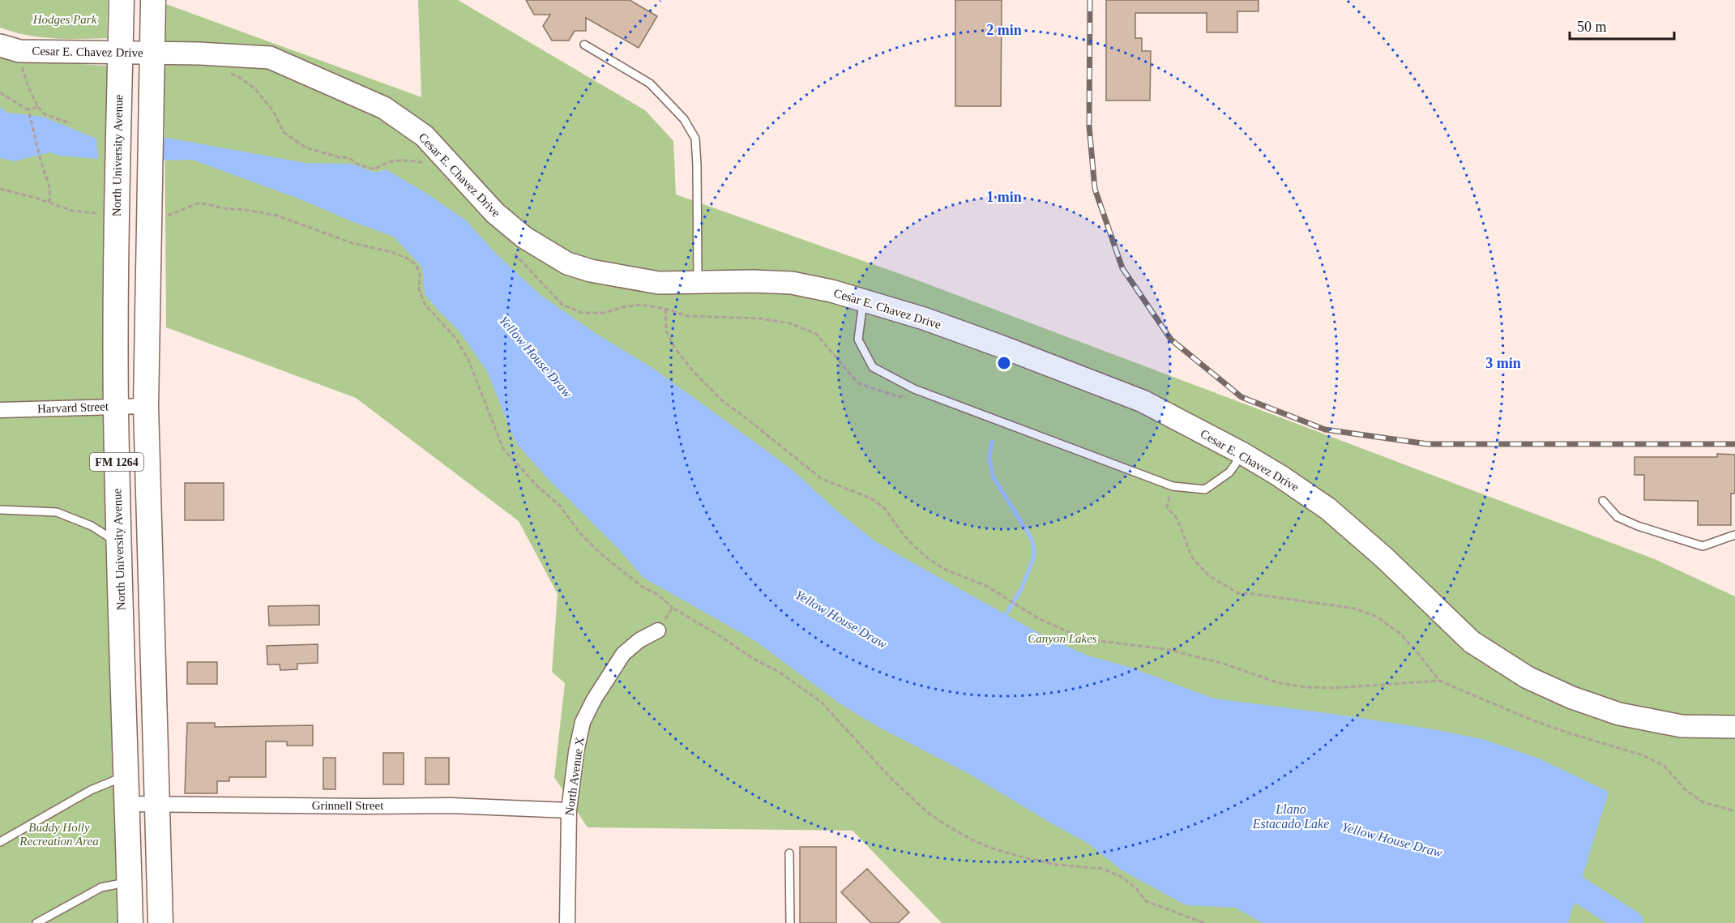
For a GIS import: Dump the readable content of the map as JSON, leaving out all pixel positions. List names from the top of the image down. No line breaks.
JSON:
{"streets":{"main road":["North University Avenue","FM 1264"],"street":["Cesar E. Chavez Drive","Harvard Street","North Avenue X","Grinnell Street"]},"crossings":[["Cesar E. Chavez Drive","North University Avenue"],["Cesar E. Chavez Drive","FM 1264"],["North University Avenue","Harvard Street"],["North University Avenue","Grinnell Street"],["Harvard Street","FM 1264"],["FM 1264","Grinnell Street"],["North Avenue X","Grinnell Street"]],"water":["Yellow House Draw","Llano Estacado Lake"],"parks":["Hodges Park","Canyon Lakes","Buddy Holly Recreation Area"],"scale_bar":"50 m","rings":["2 min","1 min","3 min"]}
